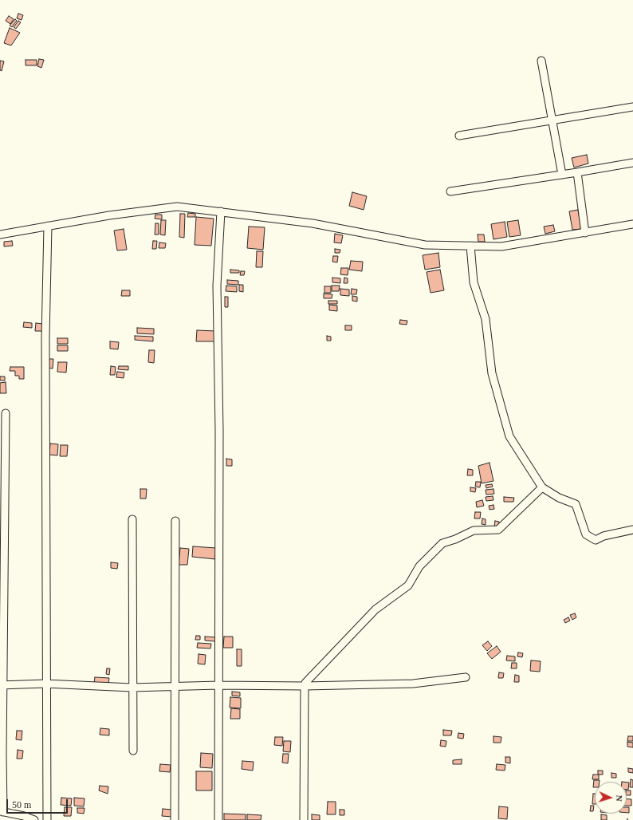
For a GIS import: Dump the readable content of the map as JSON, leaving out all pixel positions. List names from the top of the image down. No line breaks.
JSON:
{"scale_bar":"50 m","north":"right"}
